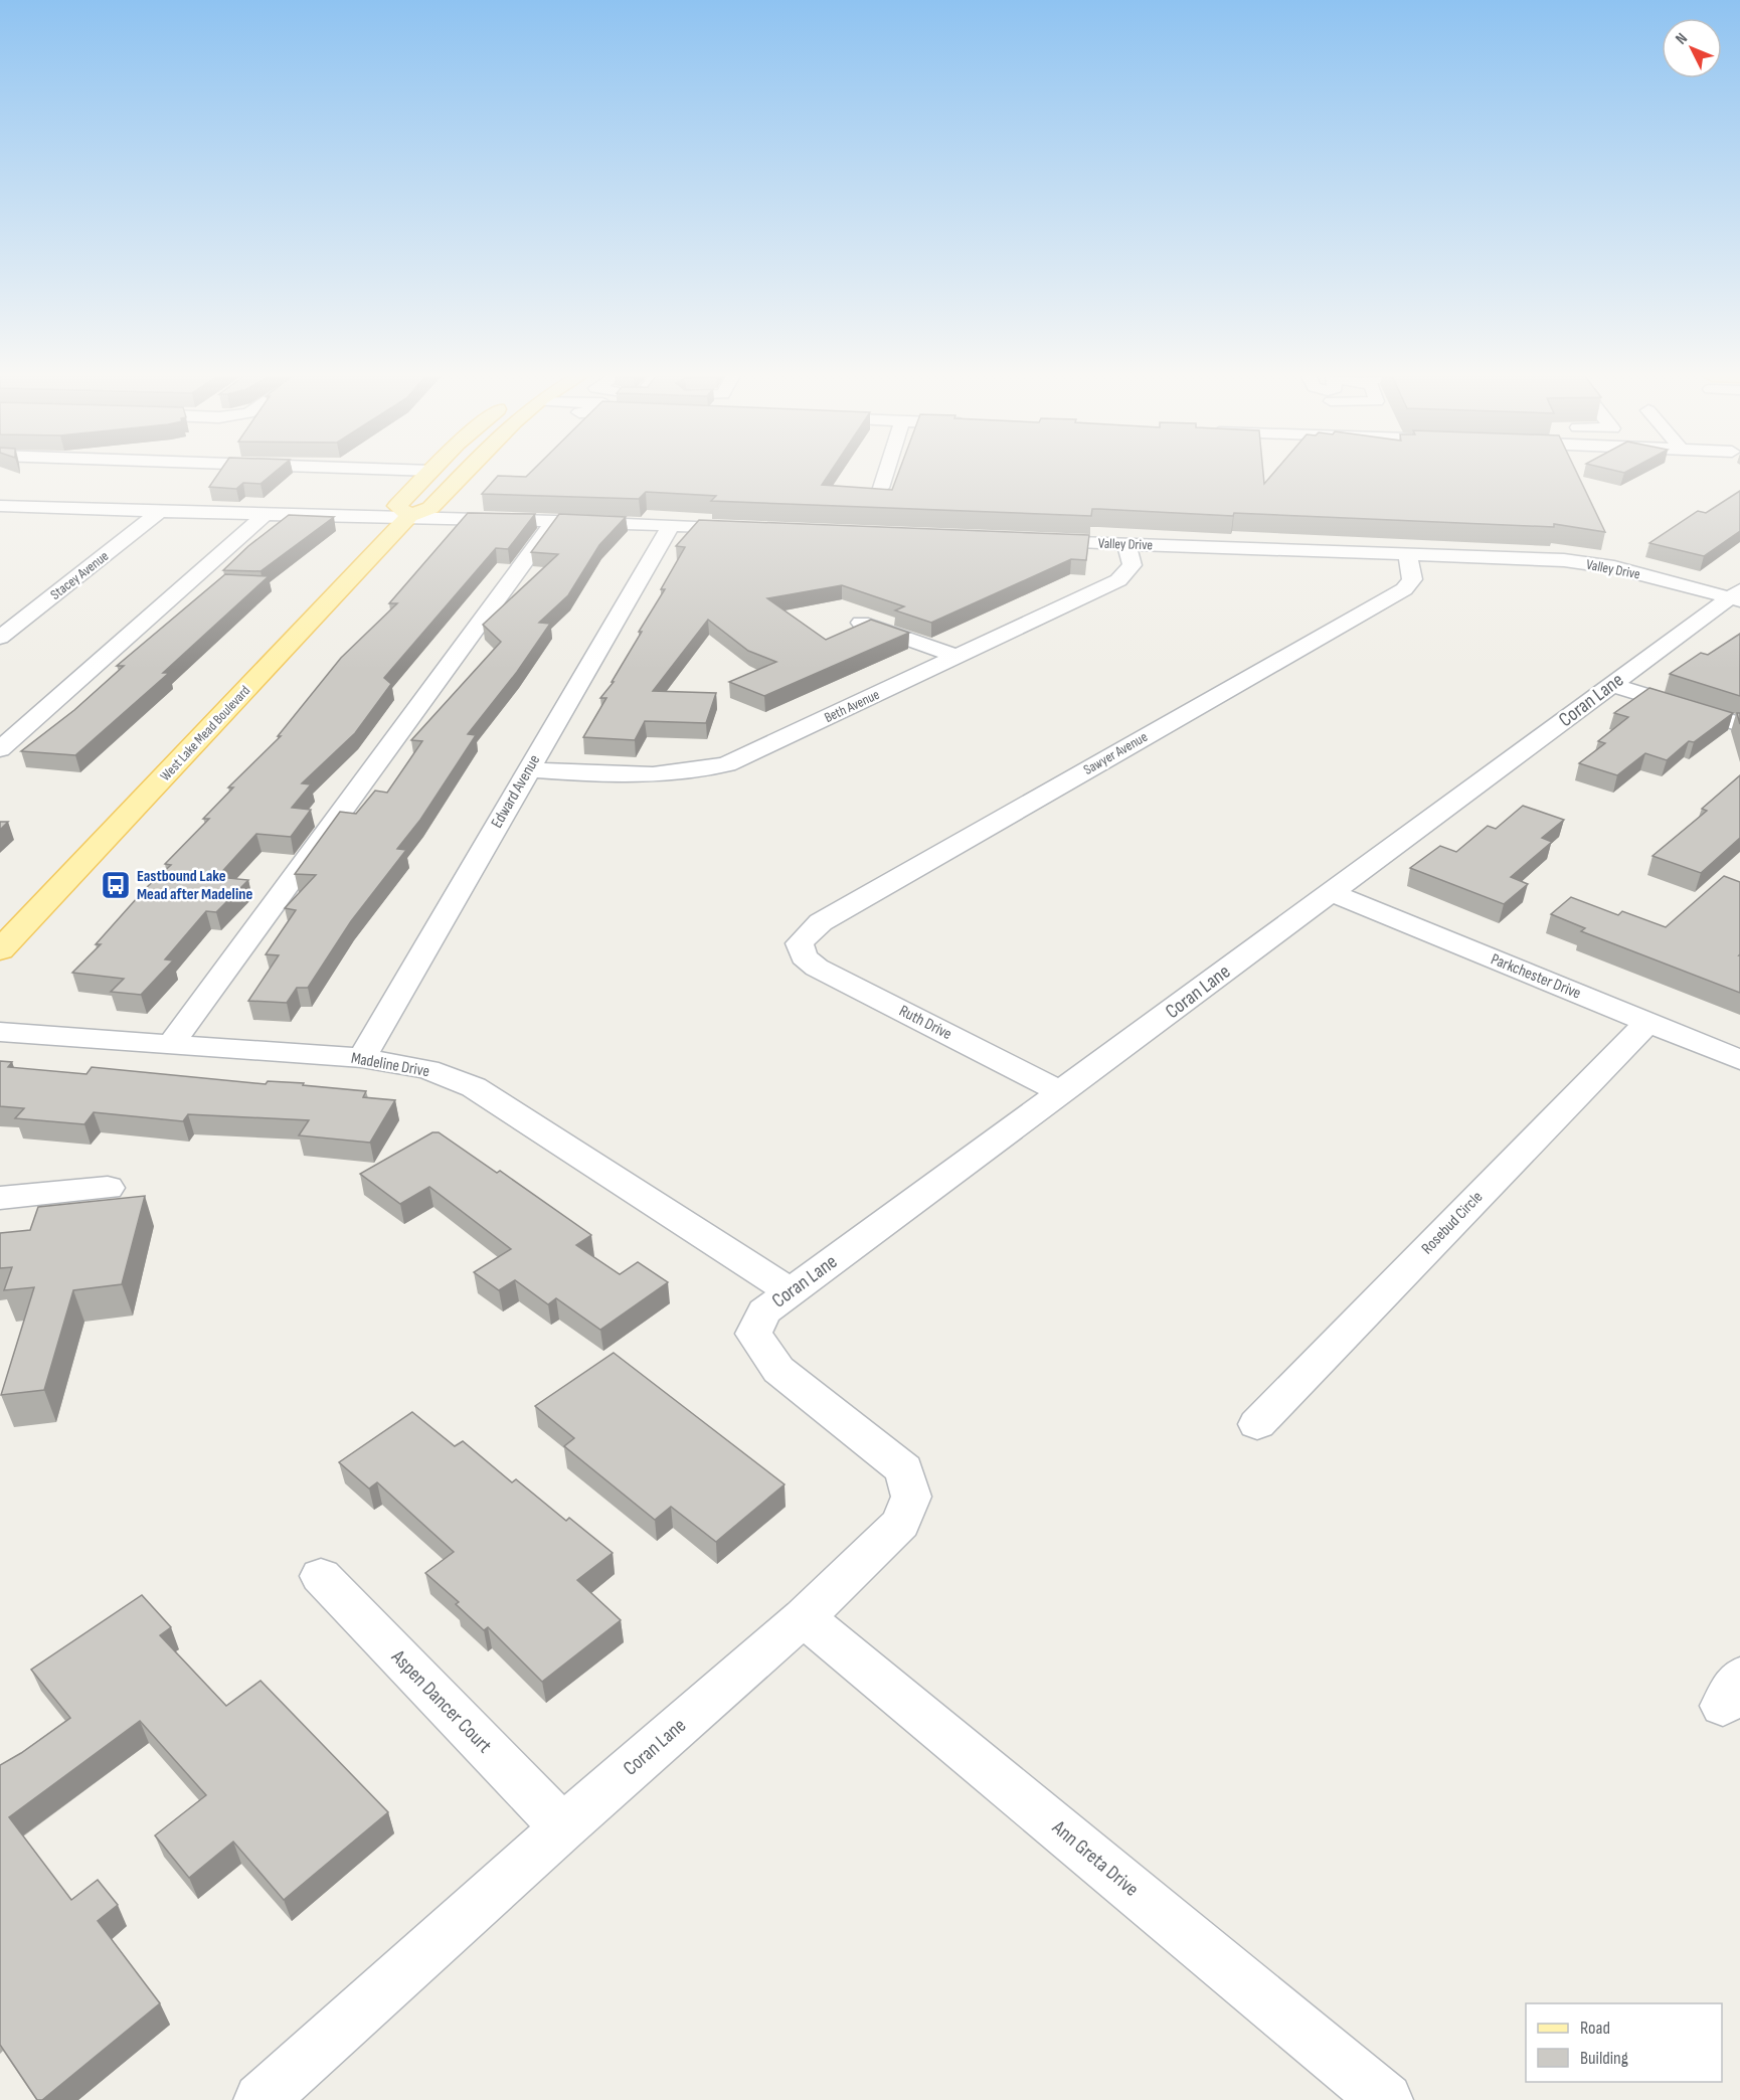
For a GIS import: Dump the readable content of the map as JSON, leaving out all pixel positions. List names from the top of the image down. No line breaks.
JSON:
{"streets":{"main road":["West Lake Mead Boulevard"],"street":["Valley Drive","Stacey Avenue","Coran Lane","Beth Avenue","Sawyer Avenue","Edward Avenue","Parkchester Drive","Ruth Drive","Madeline Drive","Rosebud Circle","Aspen Dancer Court","Ann Greta Drive"]},"crossings":[["Valley Drive","Coran Lane"],["Valley Drive","Beth Avenue"],["Valley Drive","Sawyer Avenue"],["Coran Lane","Parkchester Drive"],["Coran Lane","Ruth Drive"],["Coran Lane","Madeline Drive"],["Coran Lane","Aspen Dancer Court"],["Coran Lane","Ann Greta Drive"],["Beth Avenue","Edward Avenue"],["Sawyer Avenue","Ruth Drive"],["Edward Avenue","Madeline Drive"],["Parkchester Drive","Rosebud Circle"]],"places":{"bus stop":["Eastbound Lake Mead after Madeline"]},"legend":["Road","Building"],"north":"top left"}
